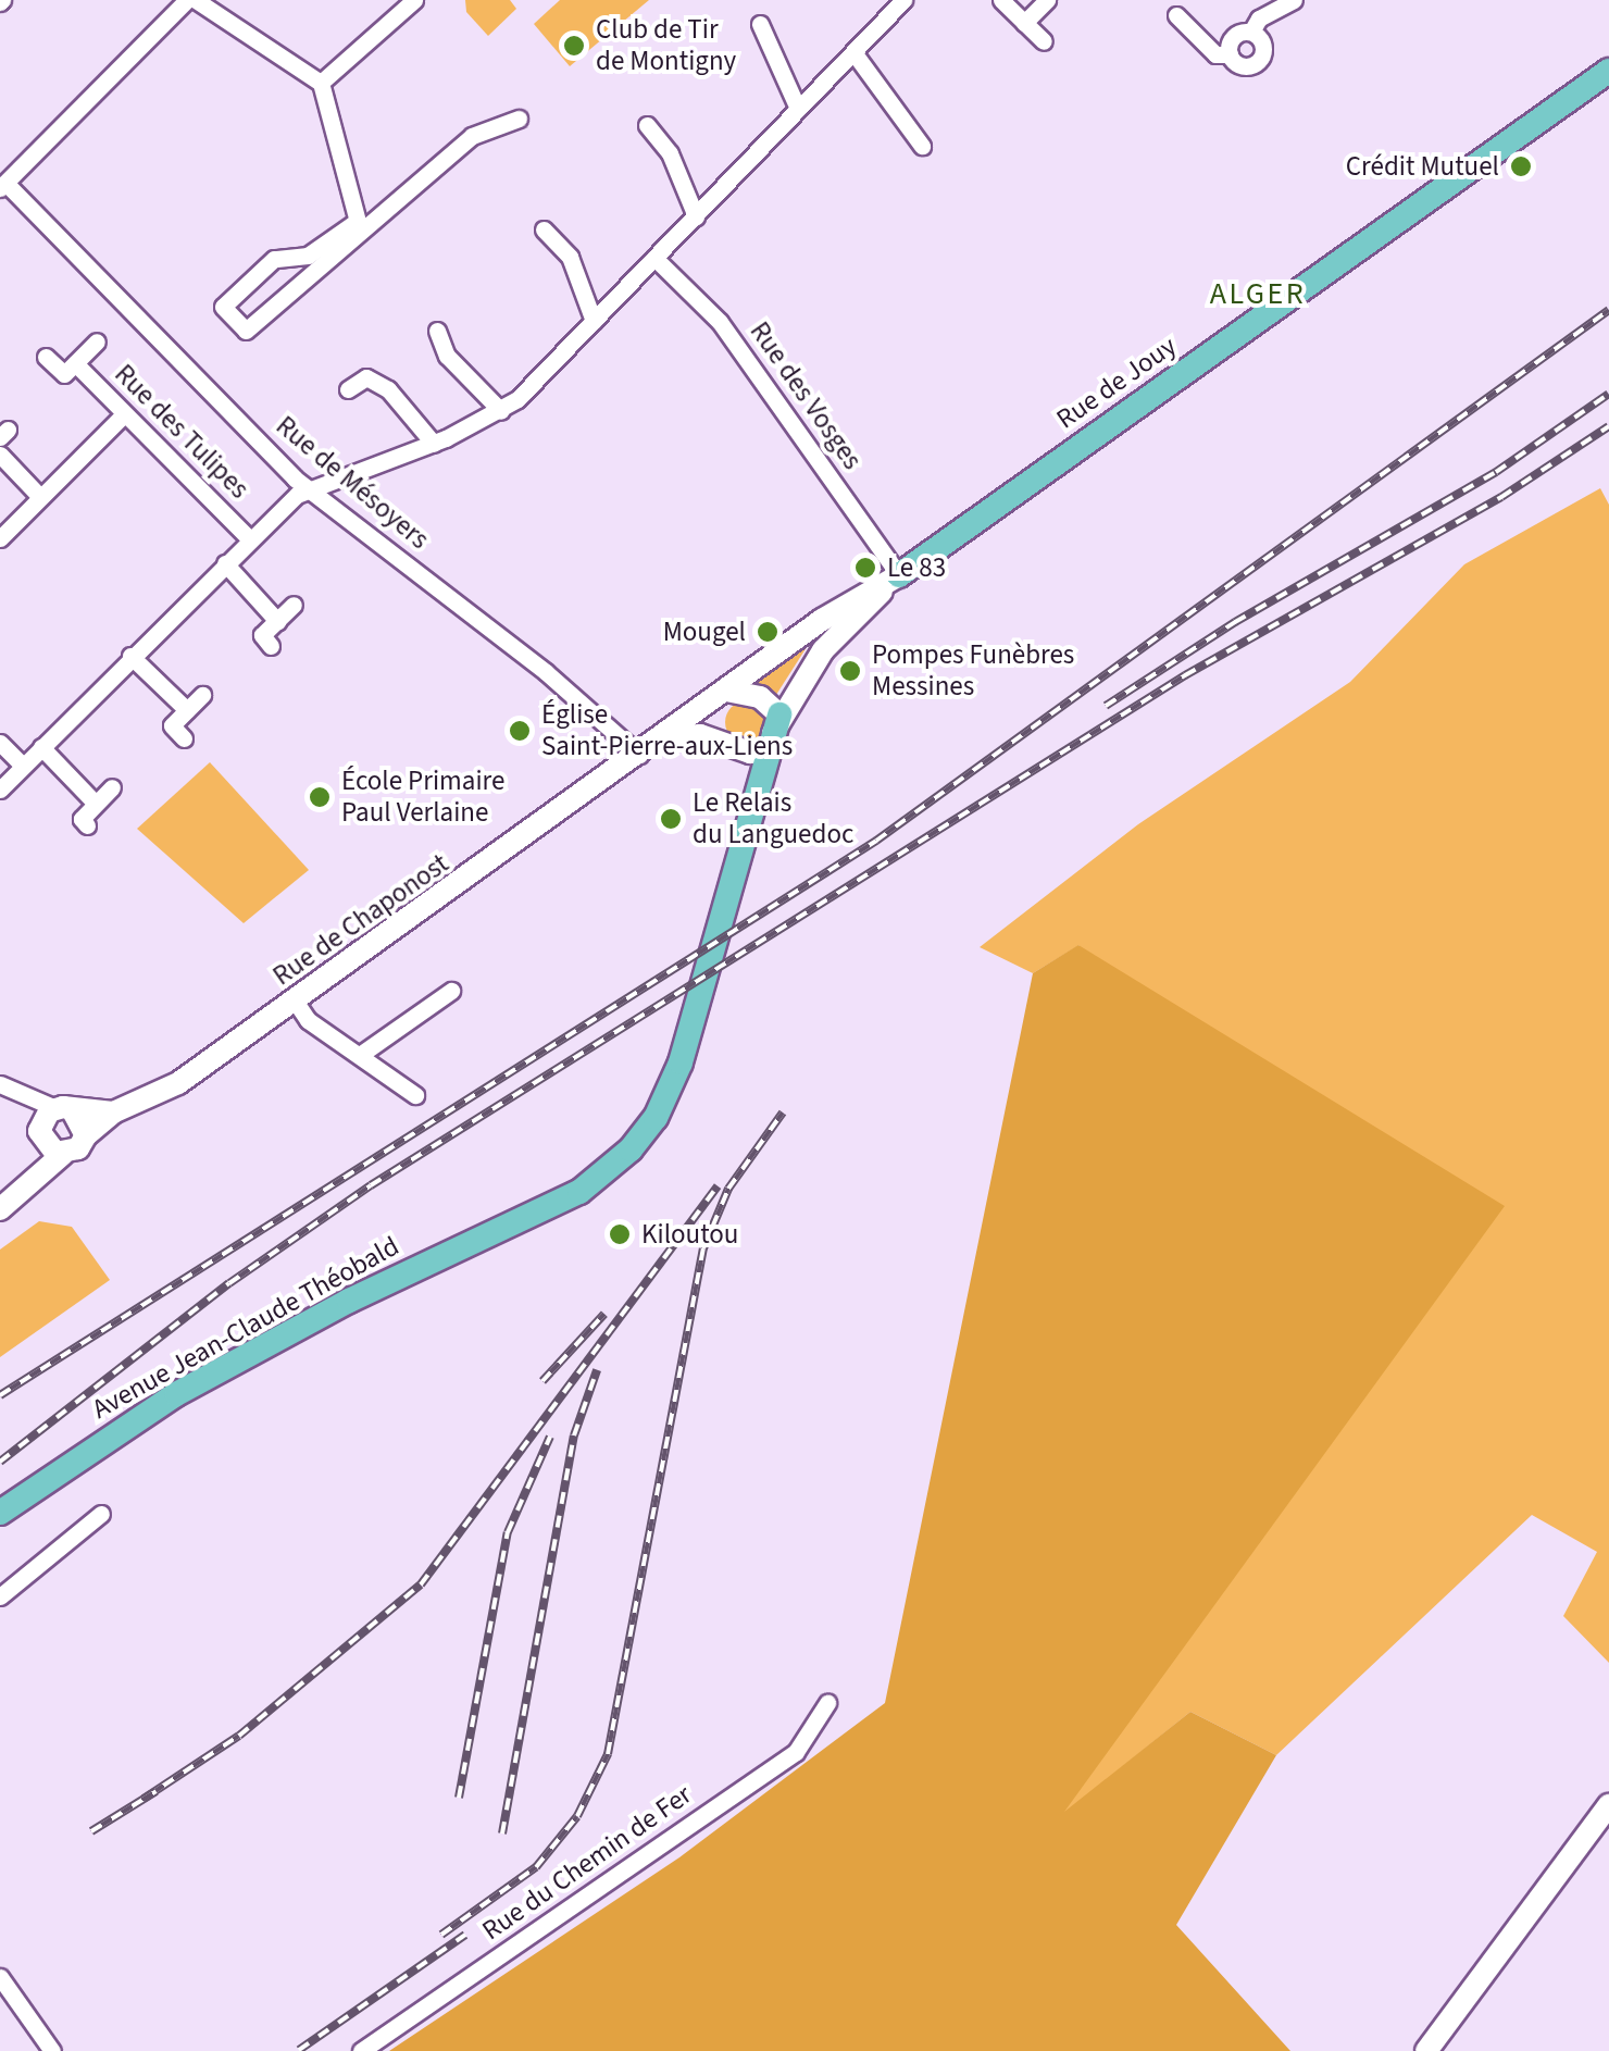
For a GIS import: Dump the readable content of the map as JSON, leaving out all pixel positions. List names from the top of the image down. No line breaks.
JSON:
{"streets":{"main road":["Rue de Jouy","Rue de Chaponost","Avenue Jean-Claude Théobald"],"street":["Rue des Vosges","Rue des Tulipes","Rue de Mésoyers","Rue du Chemin de Fer"]},"crossings":[["Rue de Jouy","Rue des Vosges"],["Rue de Jouy","Rue de Chaponost"],["Rue de Jouy","Avenue Jean-Claude Théobald"],["Rue de Mésoyers","Rue de Chaponost"]],"districts":["ALGER"],"places":["Club de Tir de Montigny","Crédit Mutuel","Le 83","Mougel","Pompes Funèbres Messines","Église Saint-Pierre-aux-Liens","École Primaire Paul Verlaine","Le Relais du Languedoc","Kiloutou"]}
